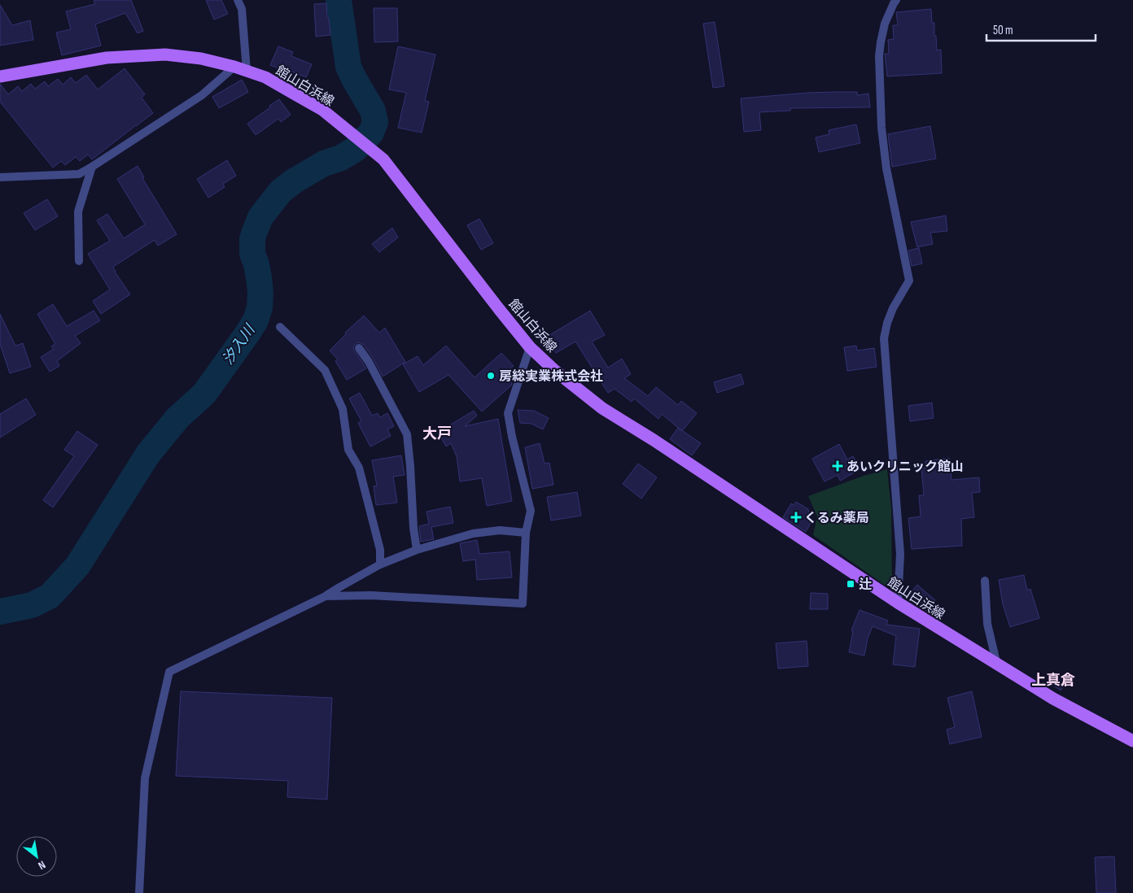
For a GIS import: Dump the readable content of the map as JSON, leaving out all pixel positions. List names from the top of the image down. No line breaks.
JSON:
{"streets":{"main road":["館山白浜線"]},"districts":["大戸","上真倉"],"water":["汐入川"],"places":{"other":["房総実業株式会社"],"health":["あいクリニック館山","くるみ薬局"],"transit":["辻"]},"scale_bar":"50 m","north":"bottom right"}
